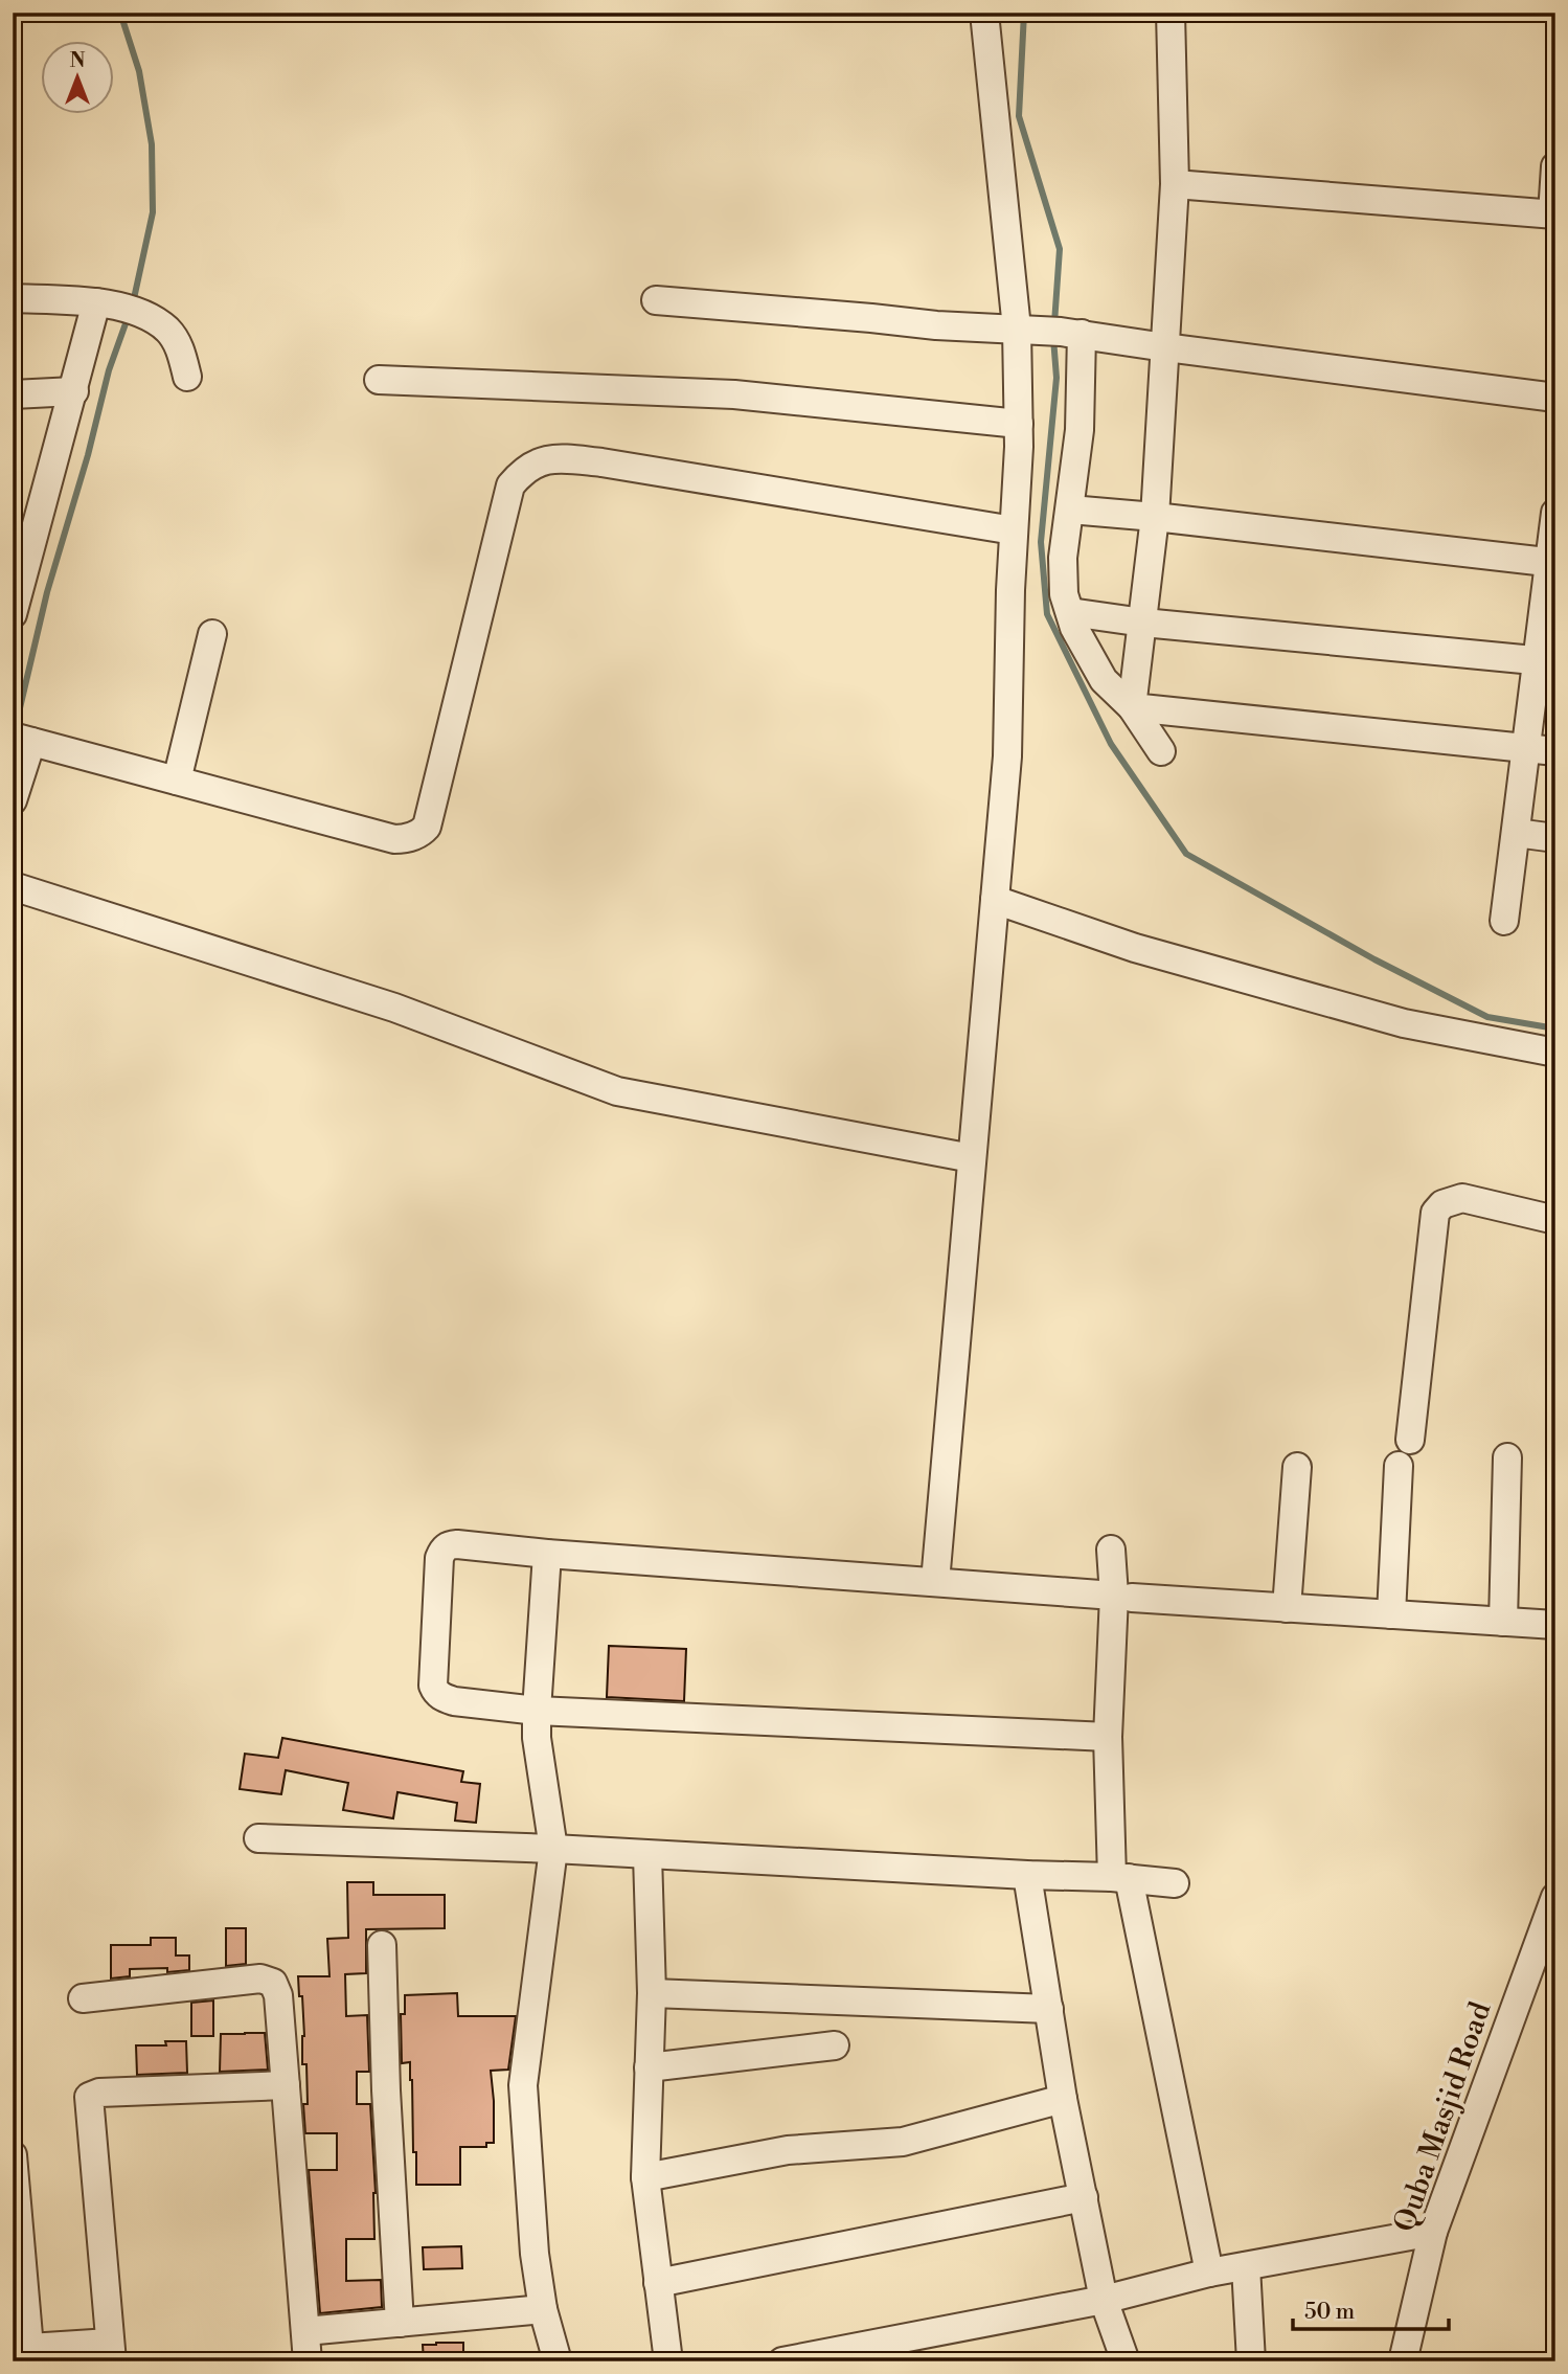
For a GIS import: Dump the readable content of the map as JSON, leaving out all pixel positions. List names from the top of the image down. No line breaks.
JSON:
{"streets":{"street":["Quba Masjid Road"]},"scale_bar":"50 m","north":"top"}
